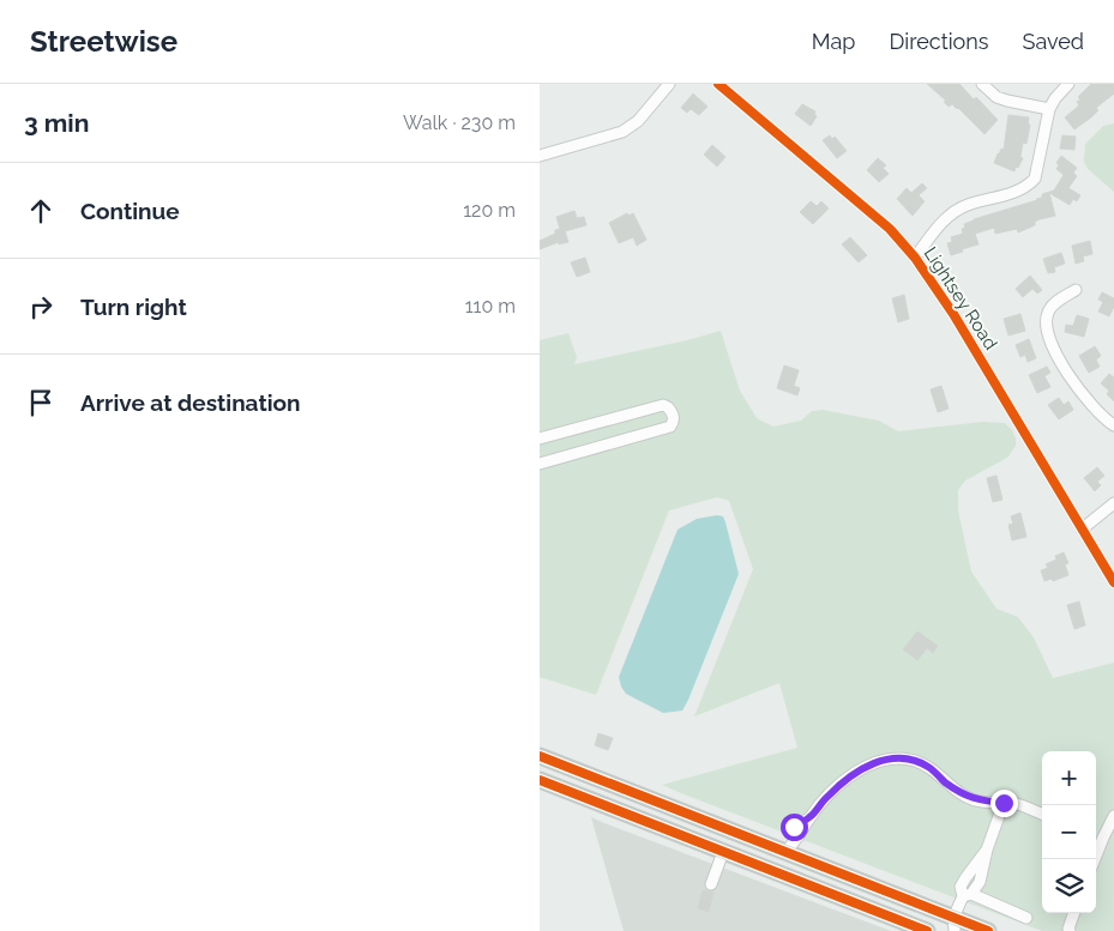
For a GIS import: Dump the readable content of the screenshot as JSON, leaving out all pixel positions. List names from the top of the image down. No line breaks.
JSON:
{"streets":{"street":["Lightsey Road"]},"page":{"header":"Streetwise","nav":["Map","Directions","Saved"],"heading":["3 min","Walk · 230 m"],"list":[["Continue","120 m"],["Turn right","110 m"],"Arrive at destination"],"map_buttons":["+","−"]}}
